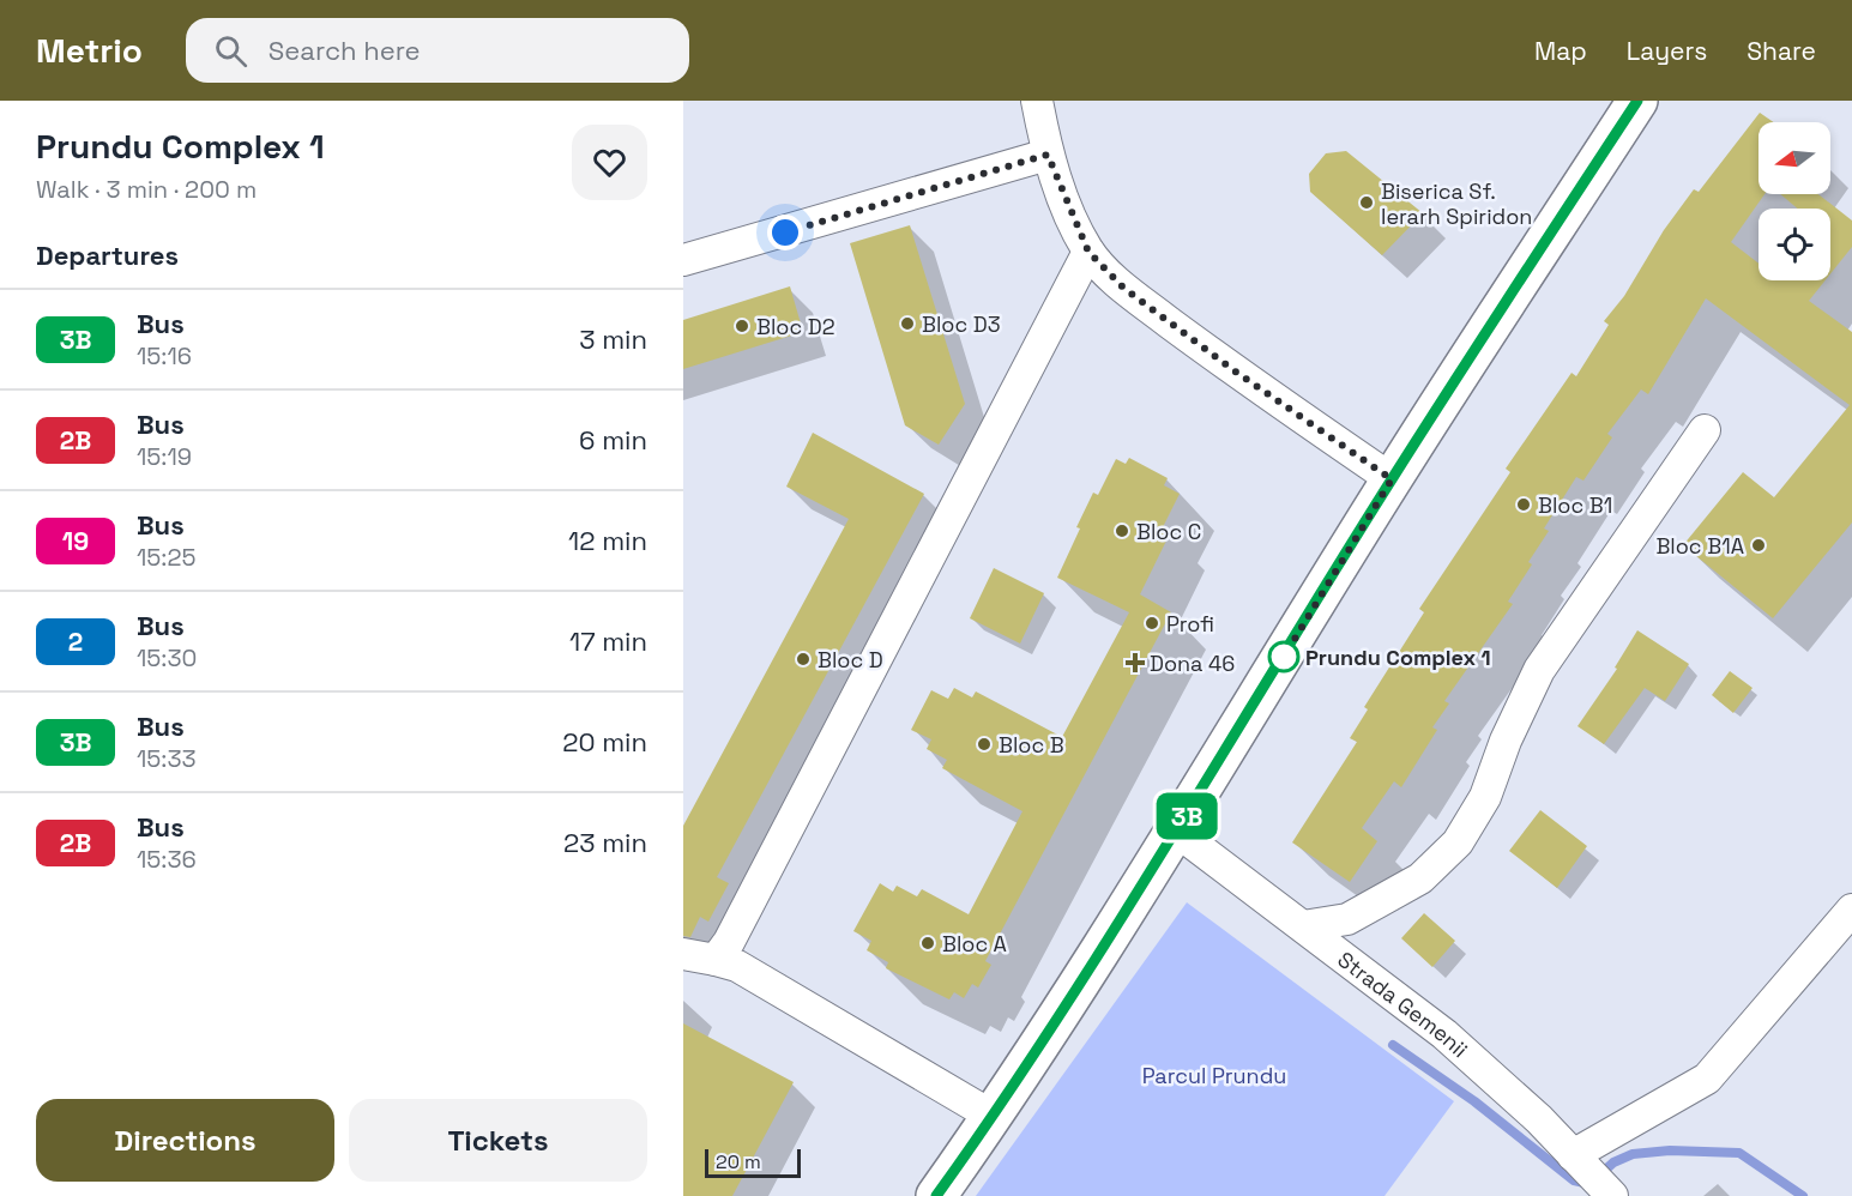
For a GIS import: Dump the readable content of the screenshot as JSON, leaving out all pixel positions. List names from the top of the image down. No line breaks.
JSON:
{"streets":{"street":["Strada Gemenii"]},"parks":["Parcul Prundu"],"places":{"other":["Biserica Sf. Ierarh Spiridon","Bloc D3","Bloc D2","Bloc B1","Bloc C","Bloc B1A","Profi","Prundu Complex 1","Bloc D","Bloc B","Bloc A"],"health":["Dona 46"]},"lines":["bus line 3B"],"scale_bar":"20 m","north":"left","page":{"header":"Metrio","search":"Search here","nav":["Map","Layers","Share"],"heading":[["Prundu Complex 1","Walk · 3 min · 200 m"],"Departures"],"on_map":"3B","list":[{"mark":"3B","name":"Bus","note":"15:16","value":"3 min"},{"mark":"2B","name":"Bus","note":"15:19","value":"6 min"},{"mark":"19","name":"Bus","note":"15:25","value":"12 min"},{"mark":"2","name":"Bus","note":"15:30","value":"17 min"},{"mark":"3B","name":"Bus","note":"15:33","value":"20 min"},{"mark":"2B","name":"Bus","note":"15:36","value":"23 min"}],"buttons":["Directions","Tickets"],"scale":"20 m"}}
